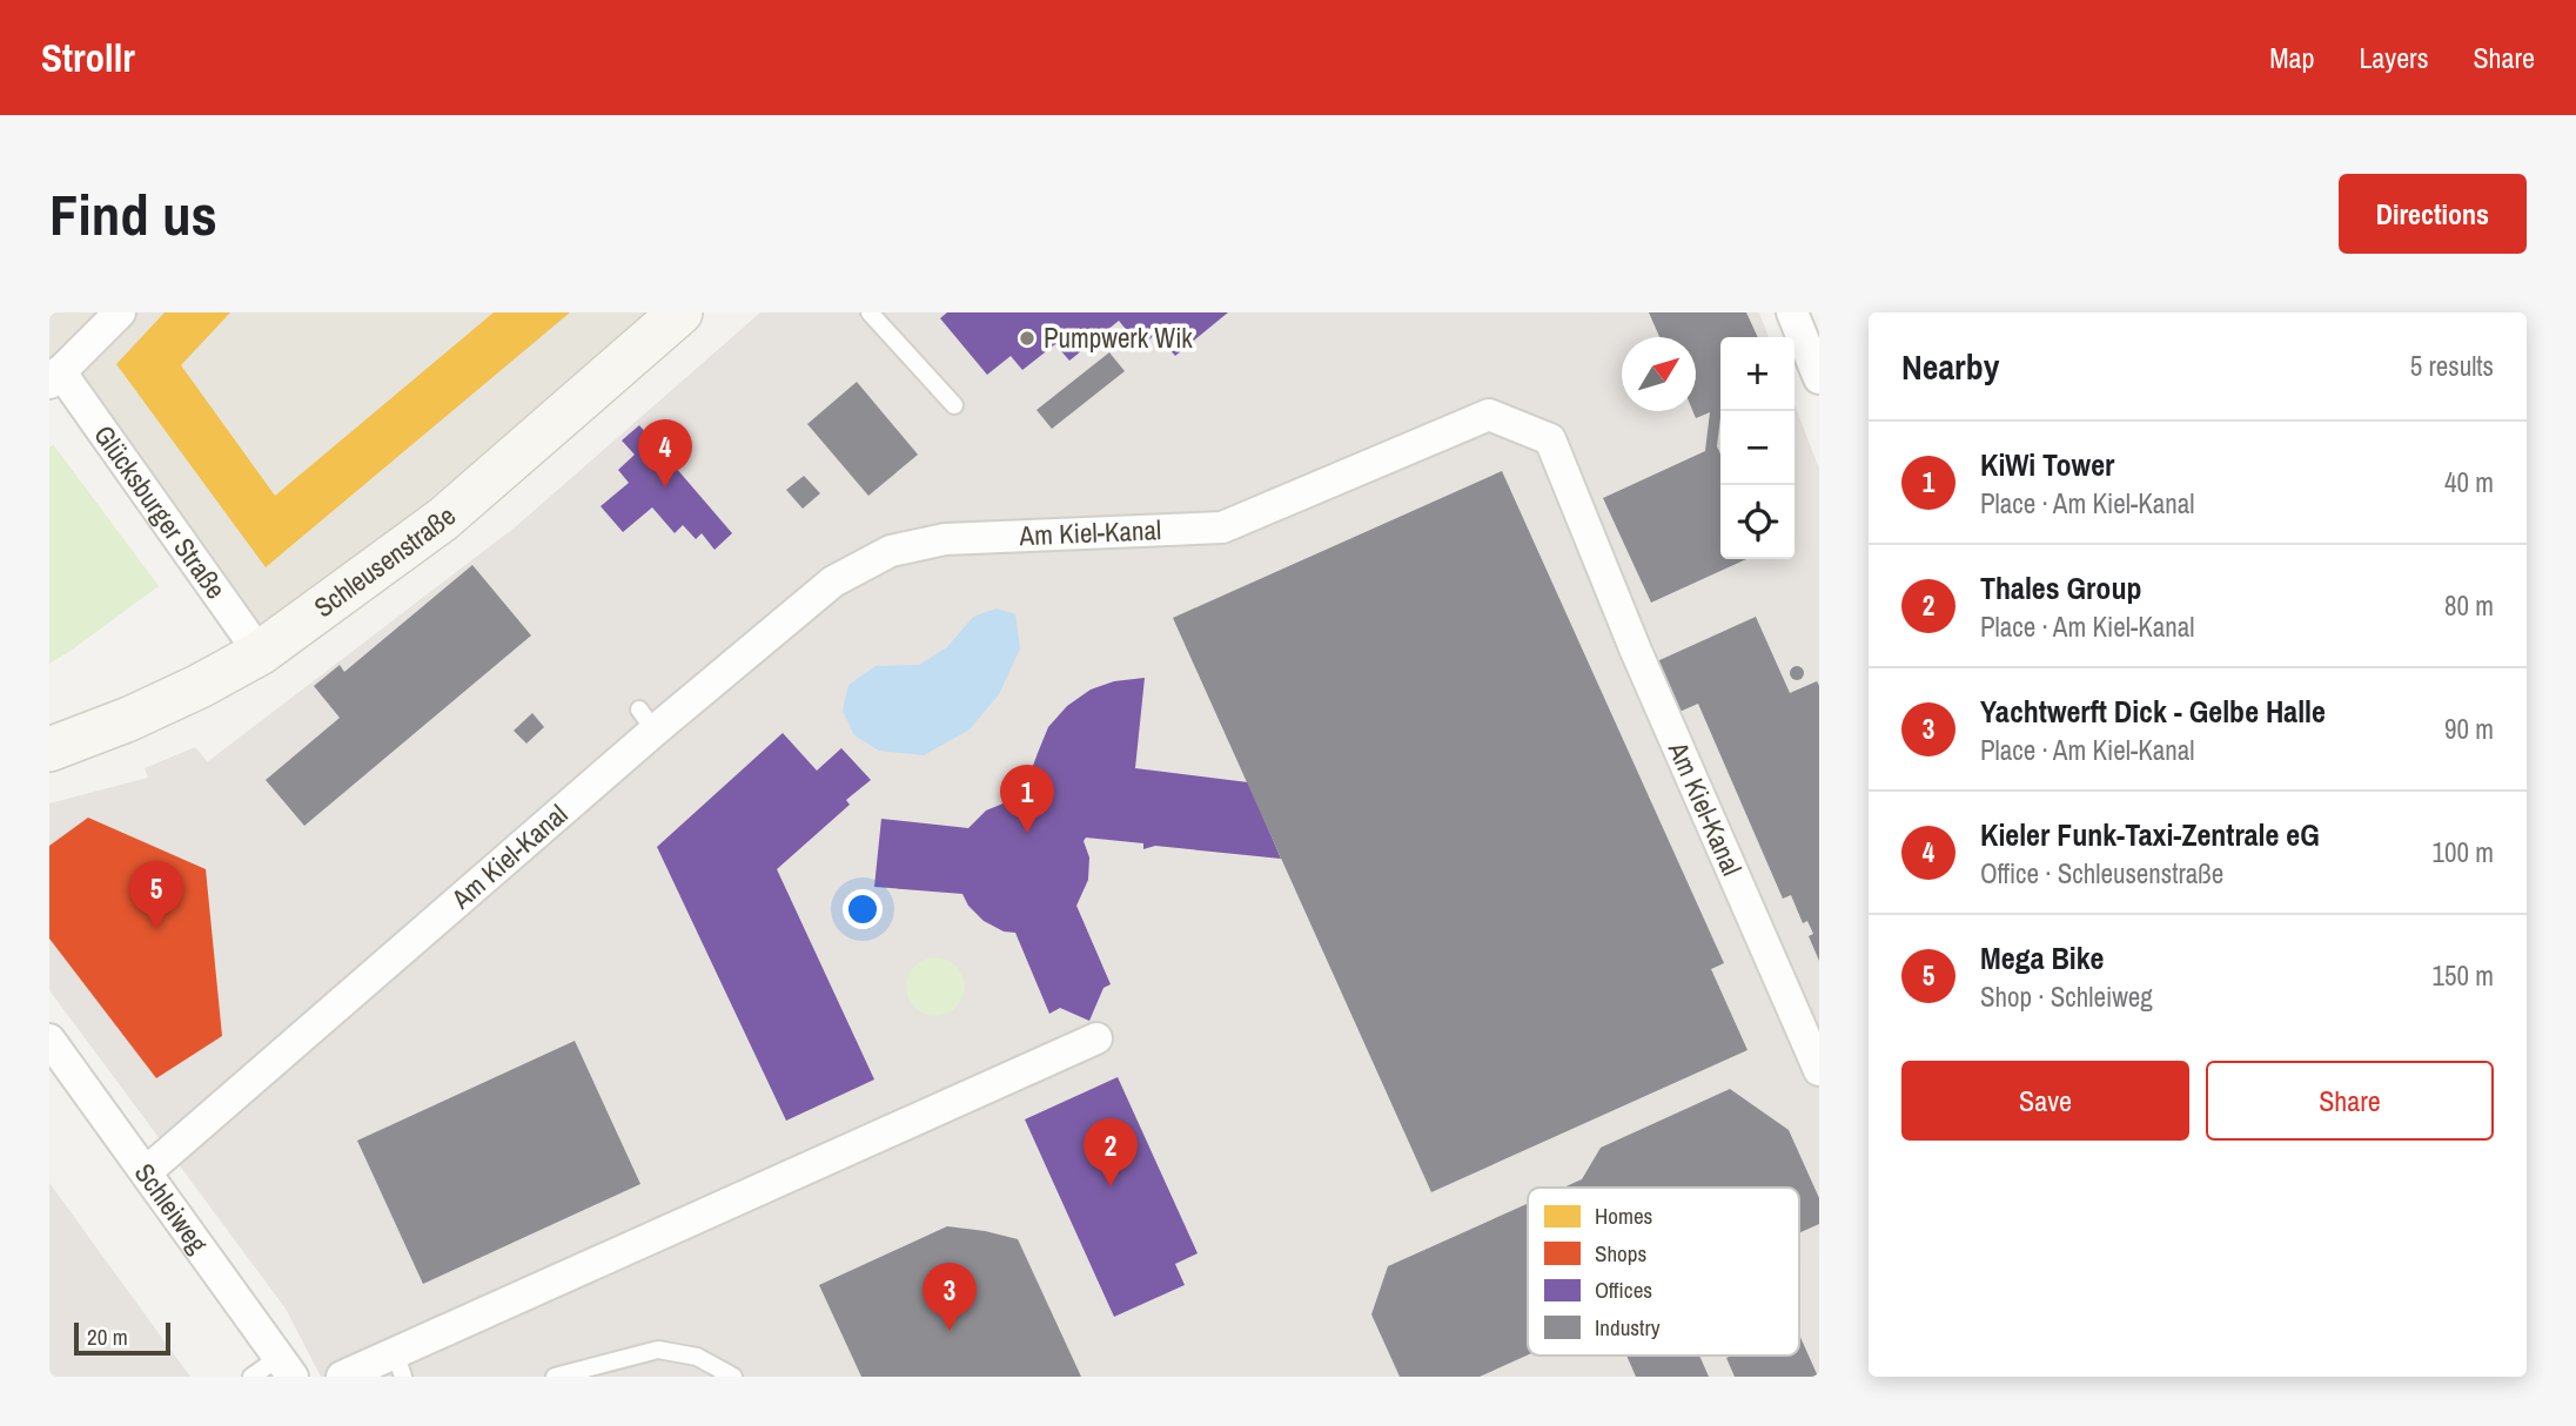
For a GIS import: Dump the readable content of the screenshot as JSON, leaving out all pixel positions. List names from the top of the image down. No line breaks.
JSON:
{"streets":{"street":["Glücksburger Straße","Am Kiel-Kanal","Schleusenstraße","Schleiweg"]},"crossings":[["Glücksburger Straße","Schleusenstraße"],["Am Kiel-Kanal","Schleiweg"]],"places":["Pumpwerk Wik"],"legend":["Homes","Shops","Offices","Industry"],"scale_bar":"20 m","north":"top right","page":{"header":"Strollr","nav":["Map","Layers","Share"],"buttons":["Directions",["Save","Share"]],"title":"Find us","heading":["Nearby","5 results"],"map_buttons":["+","−"],"pins":["4","1","5","2","3"],"list":[{"mark":"1","name":"KiWi Tower","note":"Place · Am Kiel-Kanal","value":"40 m"},{"mark":"2","name":"Thales Group","note":"Place · Am Kiel-Kanal","value":"80 m"},{"mark":"3","name":"Yachtwerft Dick - Gelbe Halle","note":"Place · Am Kiel-Kanal","value":"90 m"},{"mark":"4","name":"Kieler Funk-Taxi-Zentrale eG","note":"Office · Schleusenstraße","value":"100 m"},{"mark":"5","name":"Mega Bike","note":"Shop · Schleiweg","value":"150 m"}],"scale":"20 m"}}
